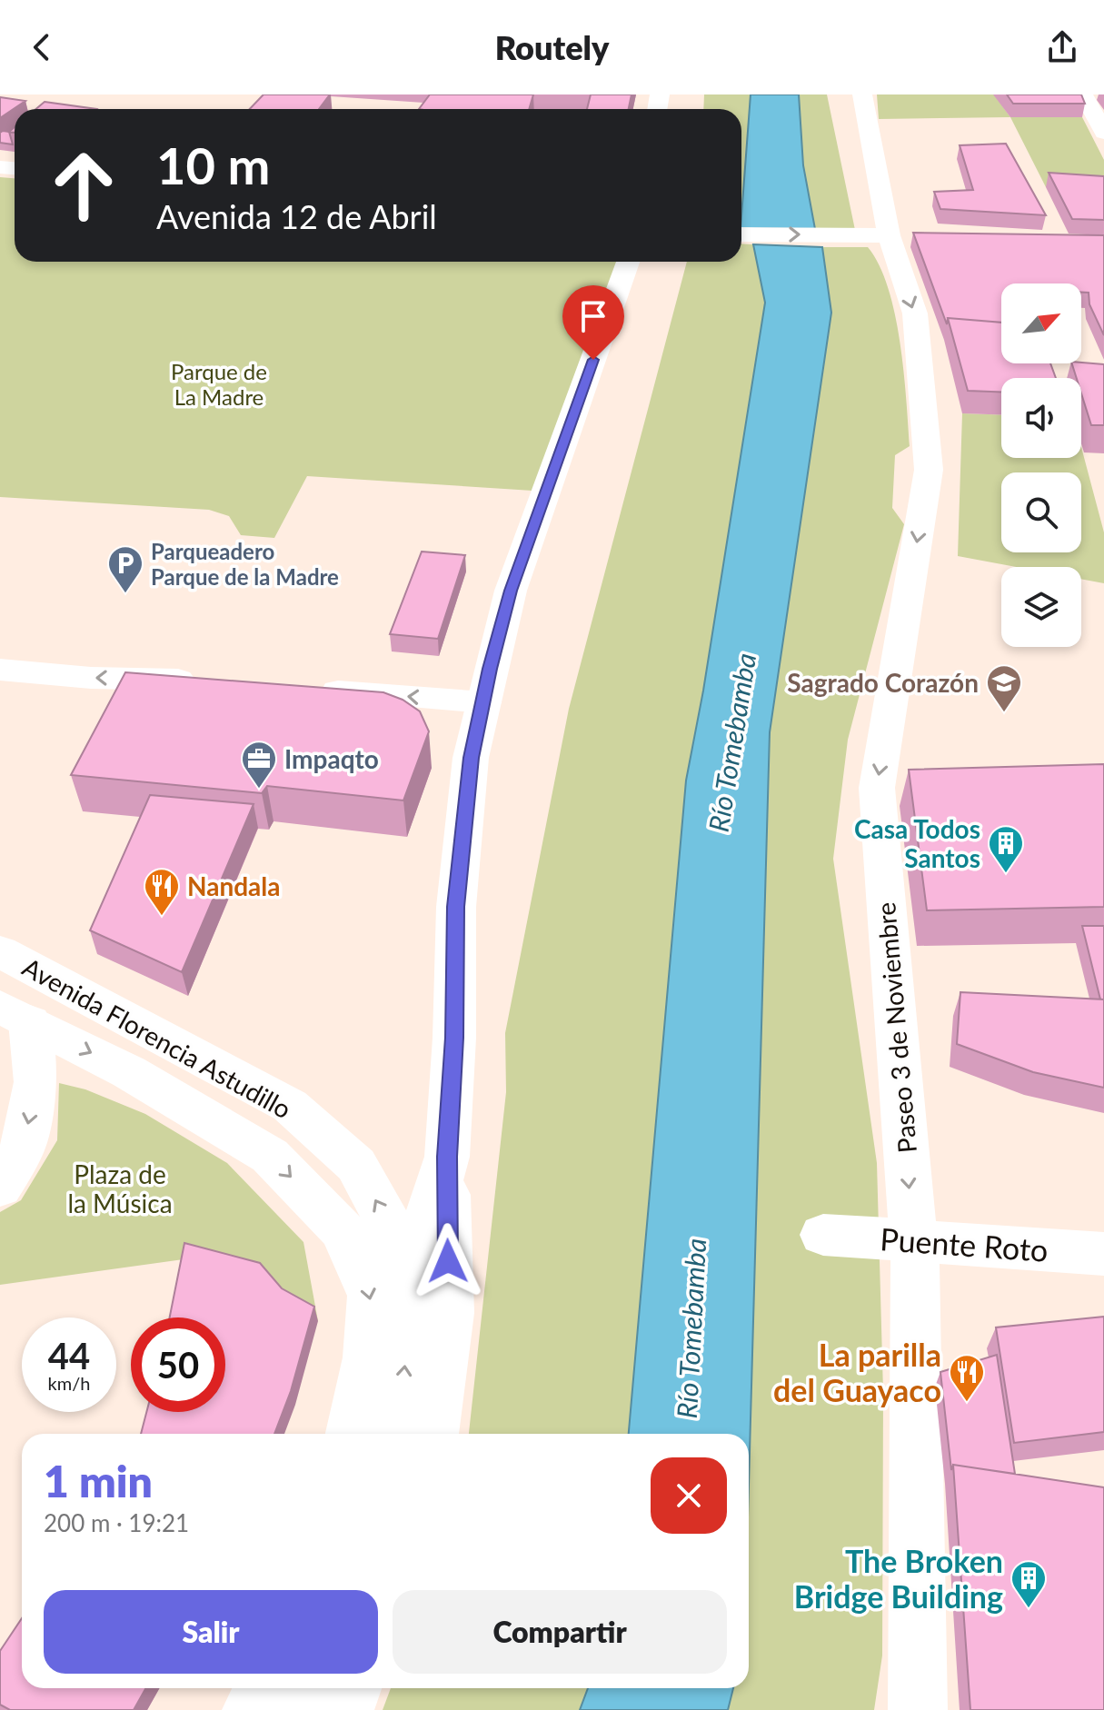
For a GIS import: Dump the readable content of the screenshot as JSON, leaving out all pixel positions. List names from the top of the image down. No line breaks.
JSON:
{"streets":{"street":["Paseo 3 de Noviembre","Avenida Florencia Astudillo","Puente Roto"]},"one_way":["Paseo 3 de Noviembre"],"water":["Río Tomebamba"],"parks":["Parque de La Madre","Plaza de la Música"],"places":{"parking":["Parqueadero Parque de la Madre"],"school or university":["Sagrado Corazón"],"office":["Impaqto"],"building":["Casa Todos Santos","The Broken Bridge Building"],"restaurant":["Nandala","La parilla del Guayaco"]},"north":"top right","page":{"header":"Routely","turn":["10 m","Avenida 12 de Abril"],"speed":"44 km/h","limit":"50","heading":["1 min","200 m · 19:21"],"buttons":["Salir","Compartir"]}}
